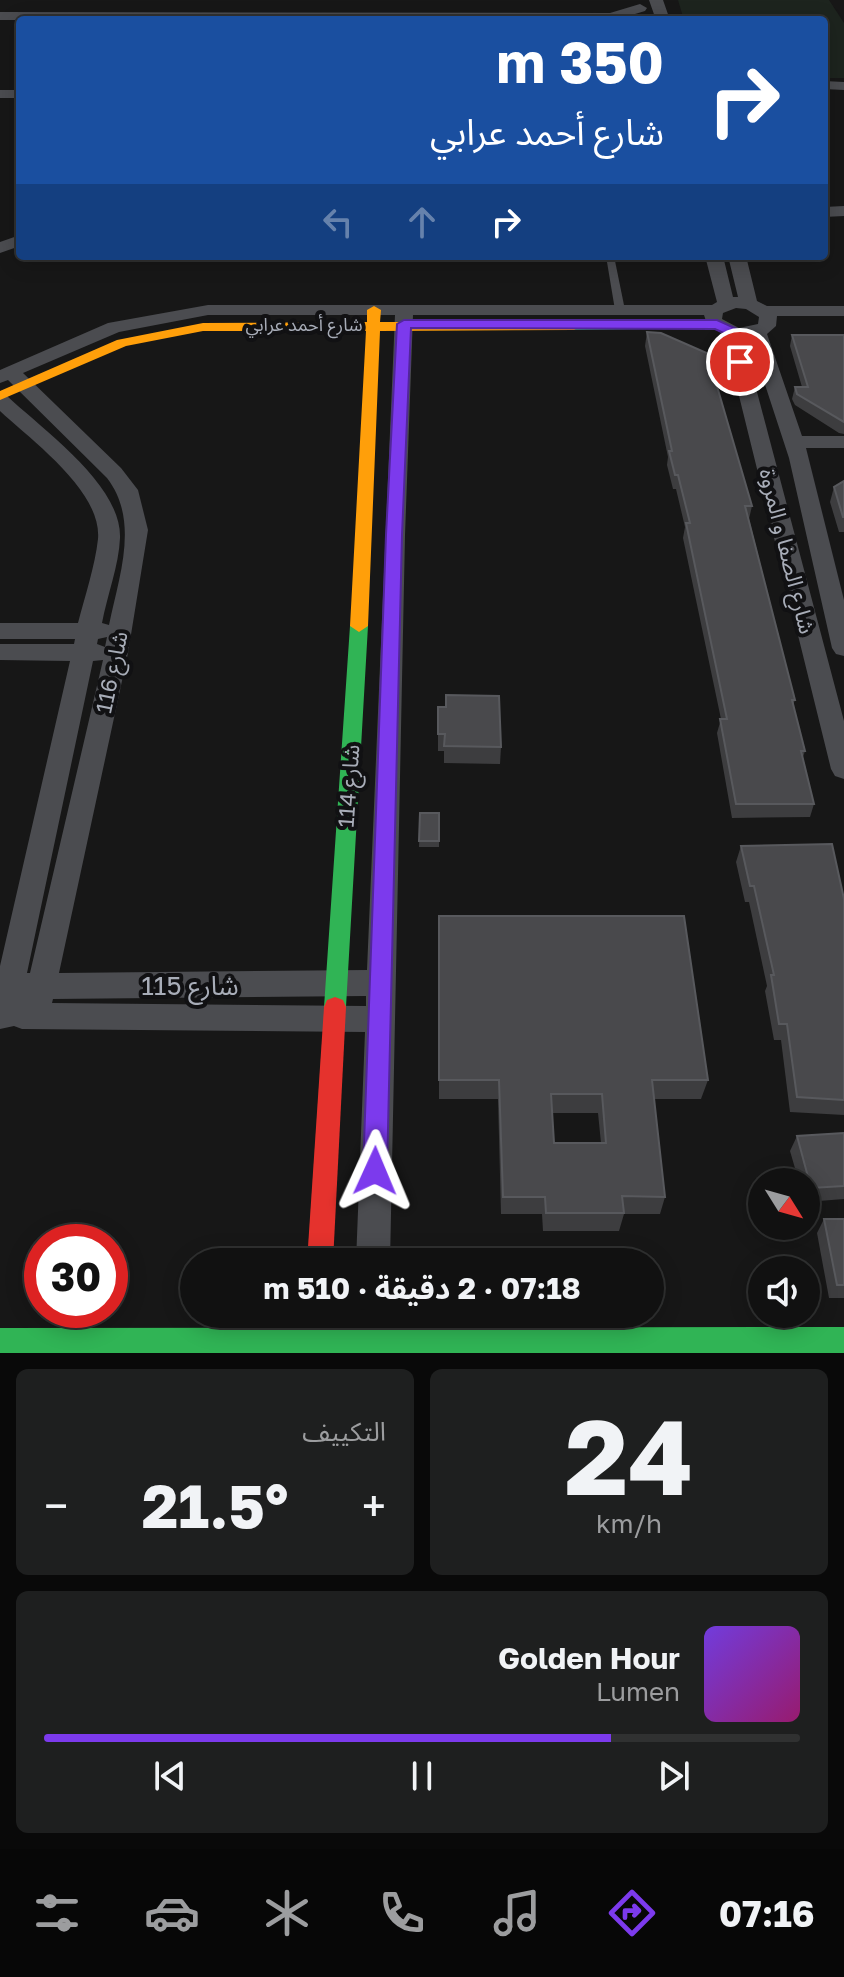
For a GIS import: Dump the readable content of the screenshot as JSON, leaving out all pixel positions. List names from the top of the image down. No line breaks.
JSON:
{"streets":{"street":["شارع أحمد عرابي","شارع الصفا و المروة","شارع 116","شارع 114","شارع 115"]},"crossings":[["شارع أحمد عرابي","شارع الصفا و المروة"],["شارع أحمد عرابي","شارع 116"],["شارع أحمد عرابي","شارع 114"],["شارع 116","شارع 115"],["شارع 114","شارع 115"]],"north":"bottom right","page":{"turn":["350 m","شارع أحمد عرابي"],"limit":"30","trip":"07:18 · 2 دقيقة · 510 m","tile":[["24","km/h"],"التكييف"],"heat":["−","21.5°","+"],"song":["Golden Hour","Lumen"],"tabs":"07:16"}}
